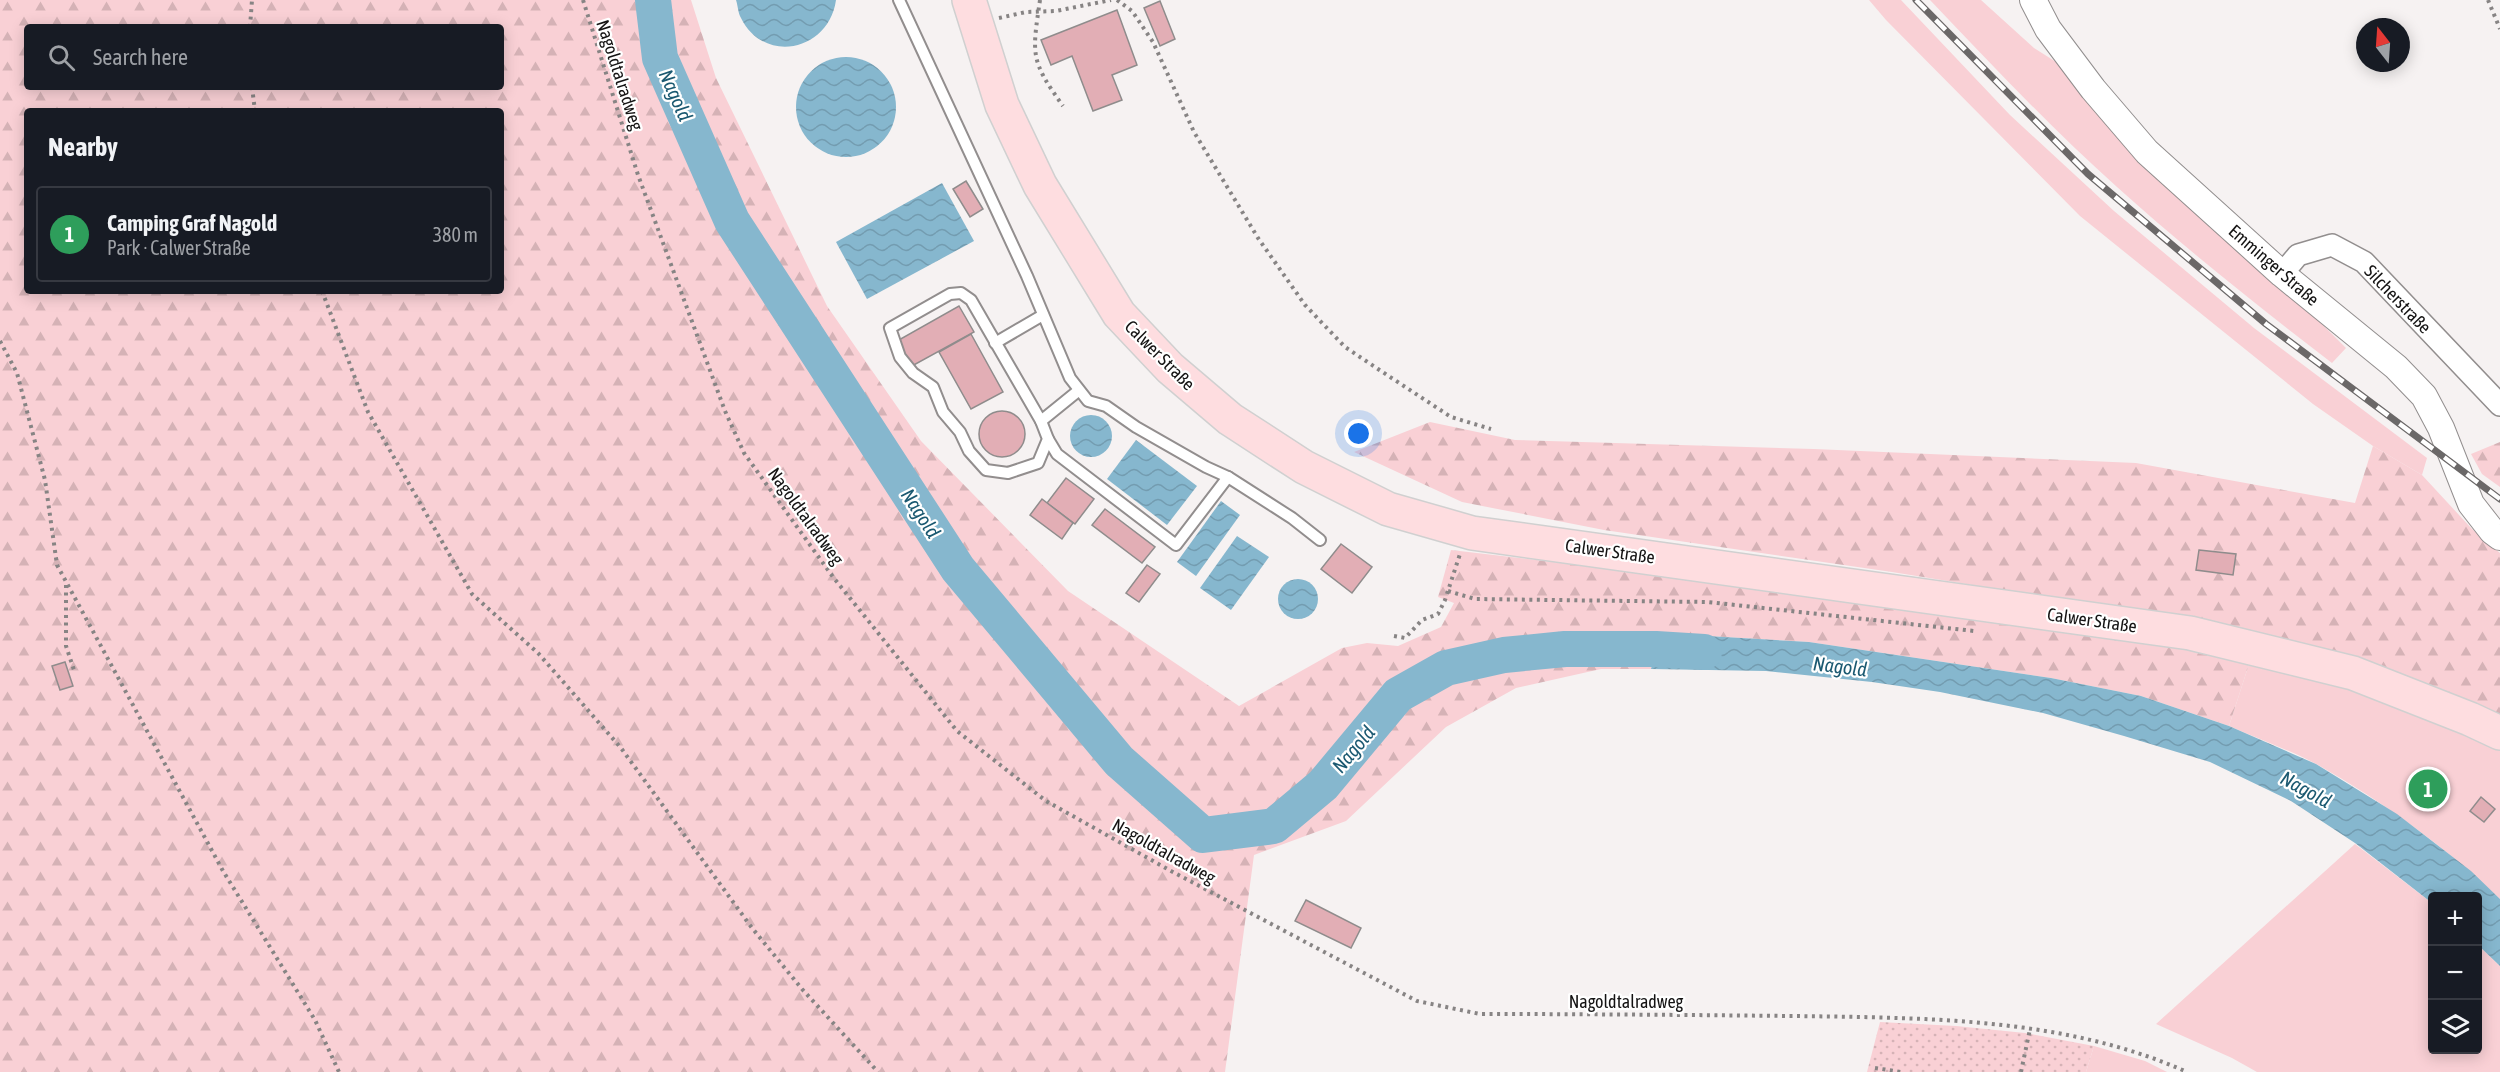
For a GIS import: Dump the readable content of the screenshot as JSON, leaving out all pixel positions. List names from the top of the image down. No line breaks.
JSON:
{"streets":{"main road":["Calwer Straße"],"street":["Emminger Straße","Silcherstraße"],"path":["Nagoldtalradweg"]},"crossings":[["Emminger Straße","Silcherstraße"]],"water":["Nagold"],"north":"top","page":{"search":"Search here","heading":"Nearby","list":[{"mark":"1","name":"Camping Graf Nagold","note":"Park · Calwer Straße","value":"380 m"}],"pins":"1","map_buttons":["+","−"]}}
